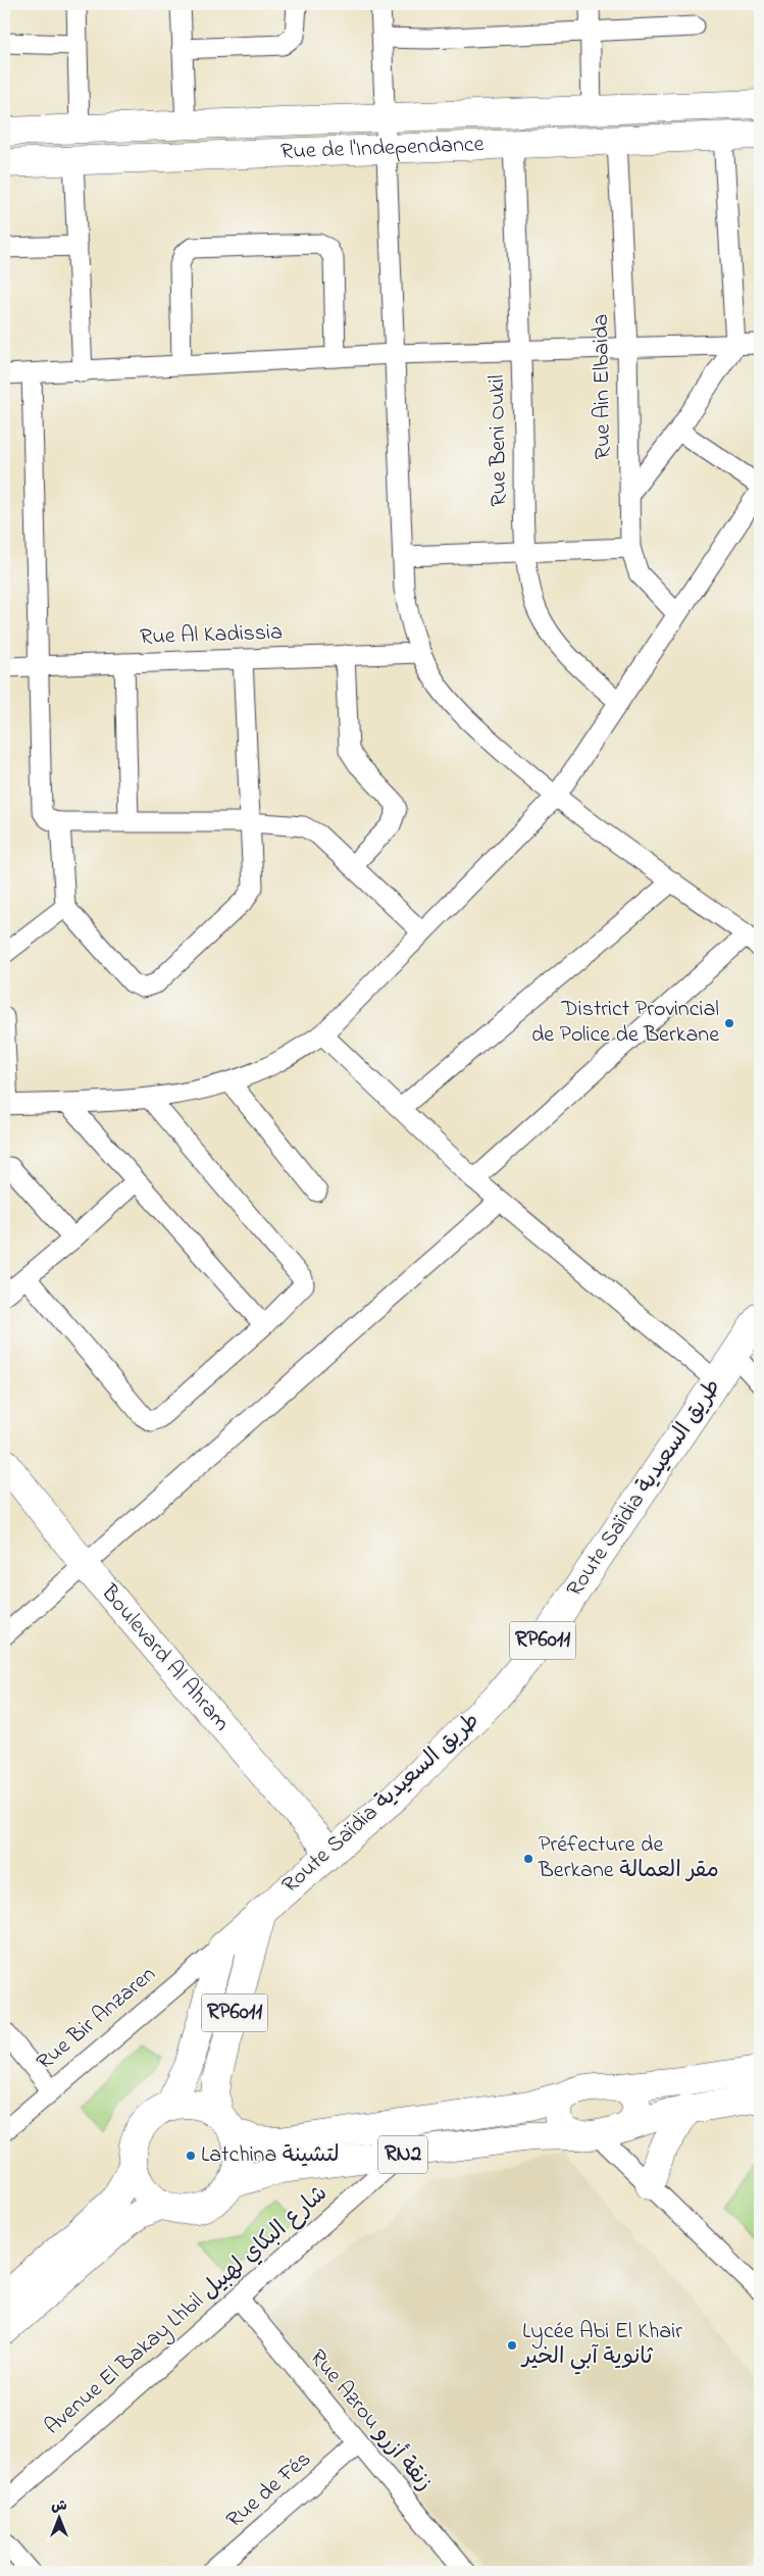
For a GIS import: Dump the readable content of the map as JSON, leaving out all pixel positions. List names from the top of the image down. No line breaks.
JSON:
{"streets":{"main road":["Rue de l'Independance","Route Saïdia طريق السعيدية","RP6011","Boulevard Al Ahram","RN2"],"street":["Rue Ain Elbaida","Rue Beni Oukil","Rue Al Kadissia","Rue Bir Anzaren","Avenue El Bakay Lhbil شارع البكاي لهبيل","Rue Azrou زنقة أزرو","Rue de Fés"]},"crossings":[["Rue de l'Independance","Rue Ain Elbaida"],["Rue de l'Independance","Rue Beni Oukil"],["Route Saïdia طريق السعيدية","RP6011"],["Route Saïdia طريق السعيدية","Boulevard Al Ahram"],["Route Saïdia طريق السعيدية","Rue Bir Anzaren"],["Route Saïdia طريق السعيدية","RN2"],["RP6011","Rue Bir Anzaren"],["RP6011","RN2"],["RN2","Avenue El Bakay Lhbil شارع البكاي لهبيل"],["Avenue El Bakay Lhbil شارع البكاي لهبيل","Rue Azrou زنقة أزرو"],["Rue Azrou زنقة أزرو","Rue de Fés"]],"places":["District Provincial de Police de Berkane","Préfecture de Berkane مقر العمالة","Latchina لتشينة","Lycée Abi El Khair ثانوية آبي الخير"],"north":"top"}
